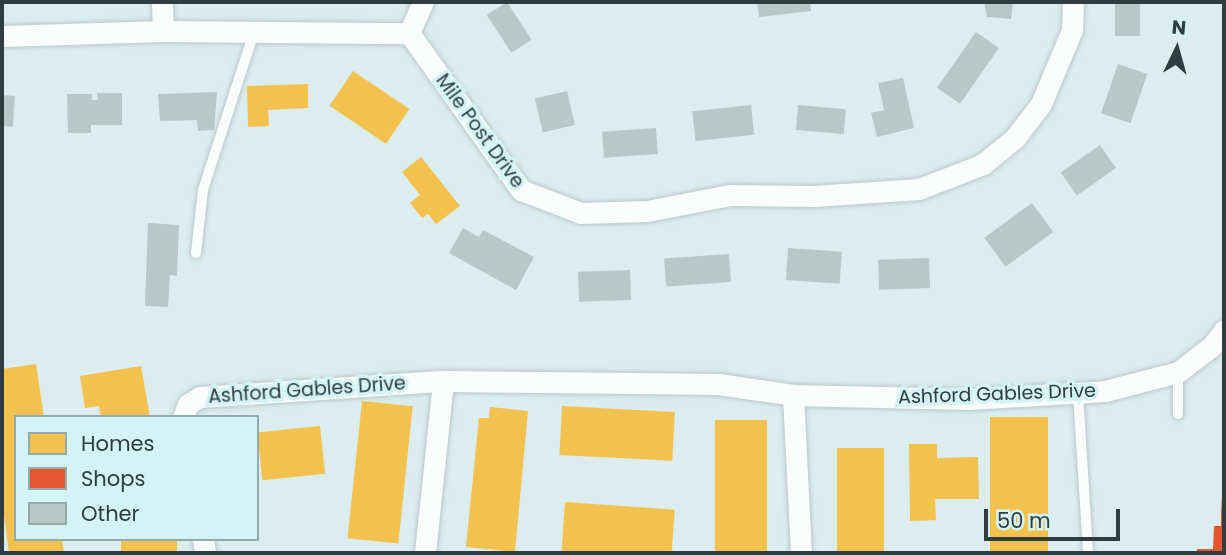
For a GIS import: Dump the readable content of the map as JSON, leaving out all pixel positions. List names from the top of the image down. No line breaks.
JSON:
{"streets":{"street":["Mile Post Drive","Ashford Gables Drive"]},"legend":["Homes","Shops","Other"],"scale_bar":"50 m","north":"top"}
